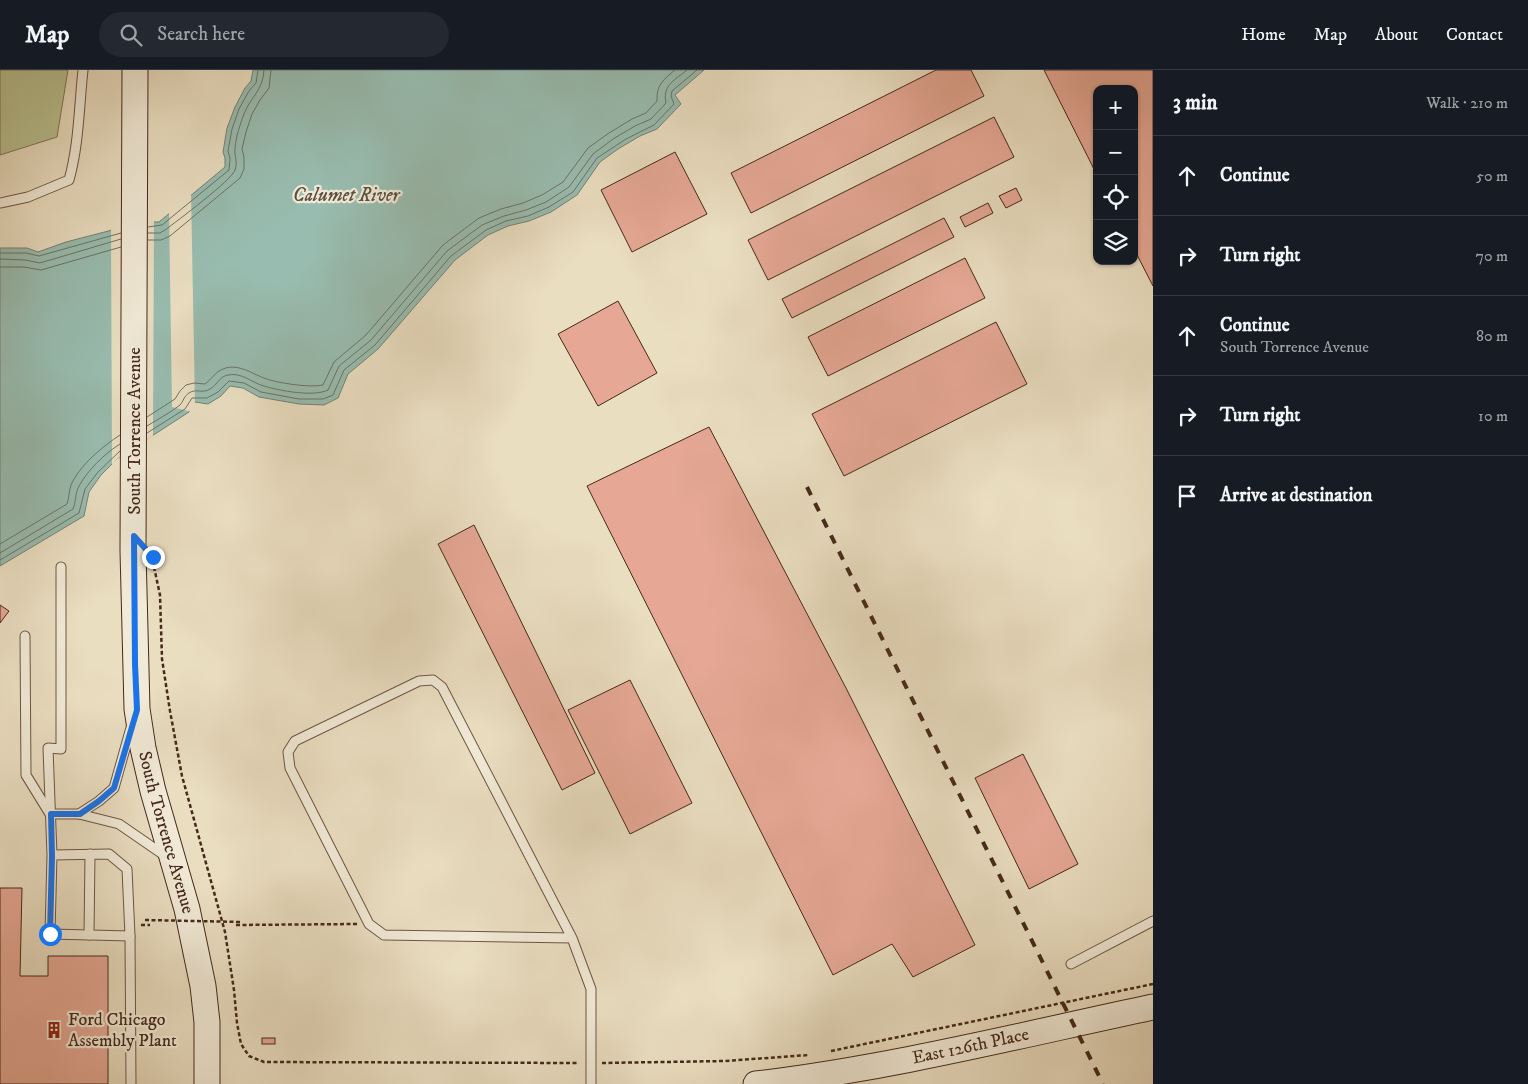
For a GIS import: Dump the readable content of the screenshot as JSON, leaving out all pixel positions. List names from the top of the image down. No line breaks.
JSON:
{"streets":{"main road":["South Torrence Avenue","East 126th Place"]},"water":["Calumet River"],"places":{"building":["Ford Chicago Assembly Plant"]},"page":{"header":"Map","search":"Search here","nav":["Home","Map","About","Contact"],"heading":["3 min","Walk · 210 m"],"map_buttons":["+","−"],"list":[["Continue","50 m"],["Turn right","70 m"],["Continue","South Torrence Avenue","80 m"],["Turn right","10 m"],"Arrive at destination"]}}
